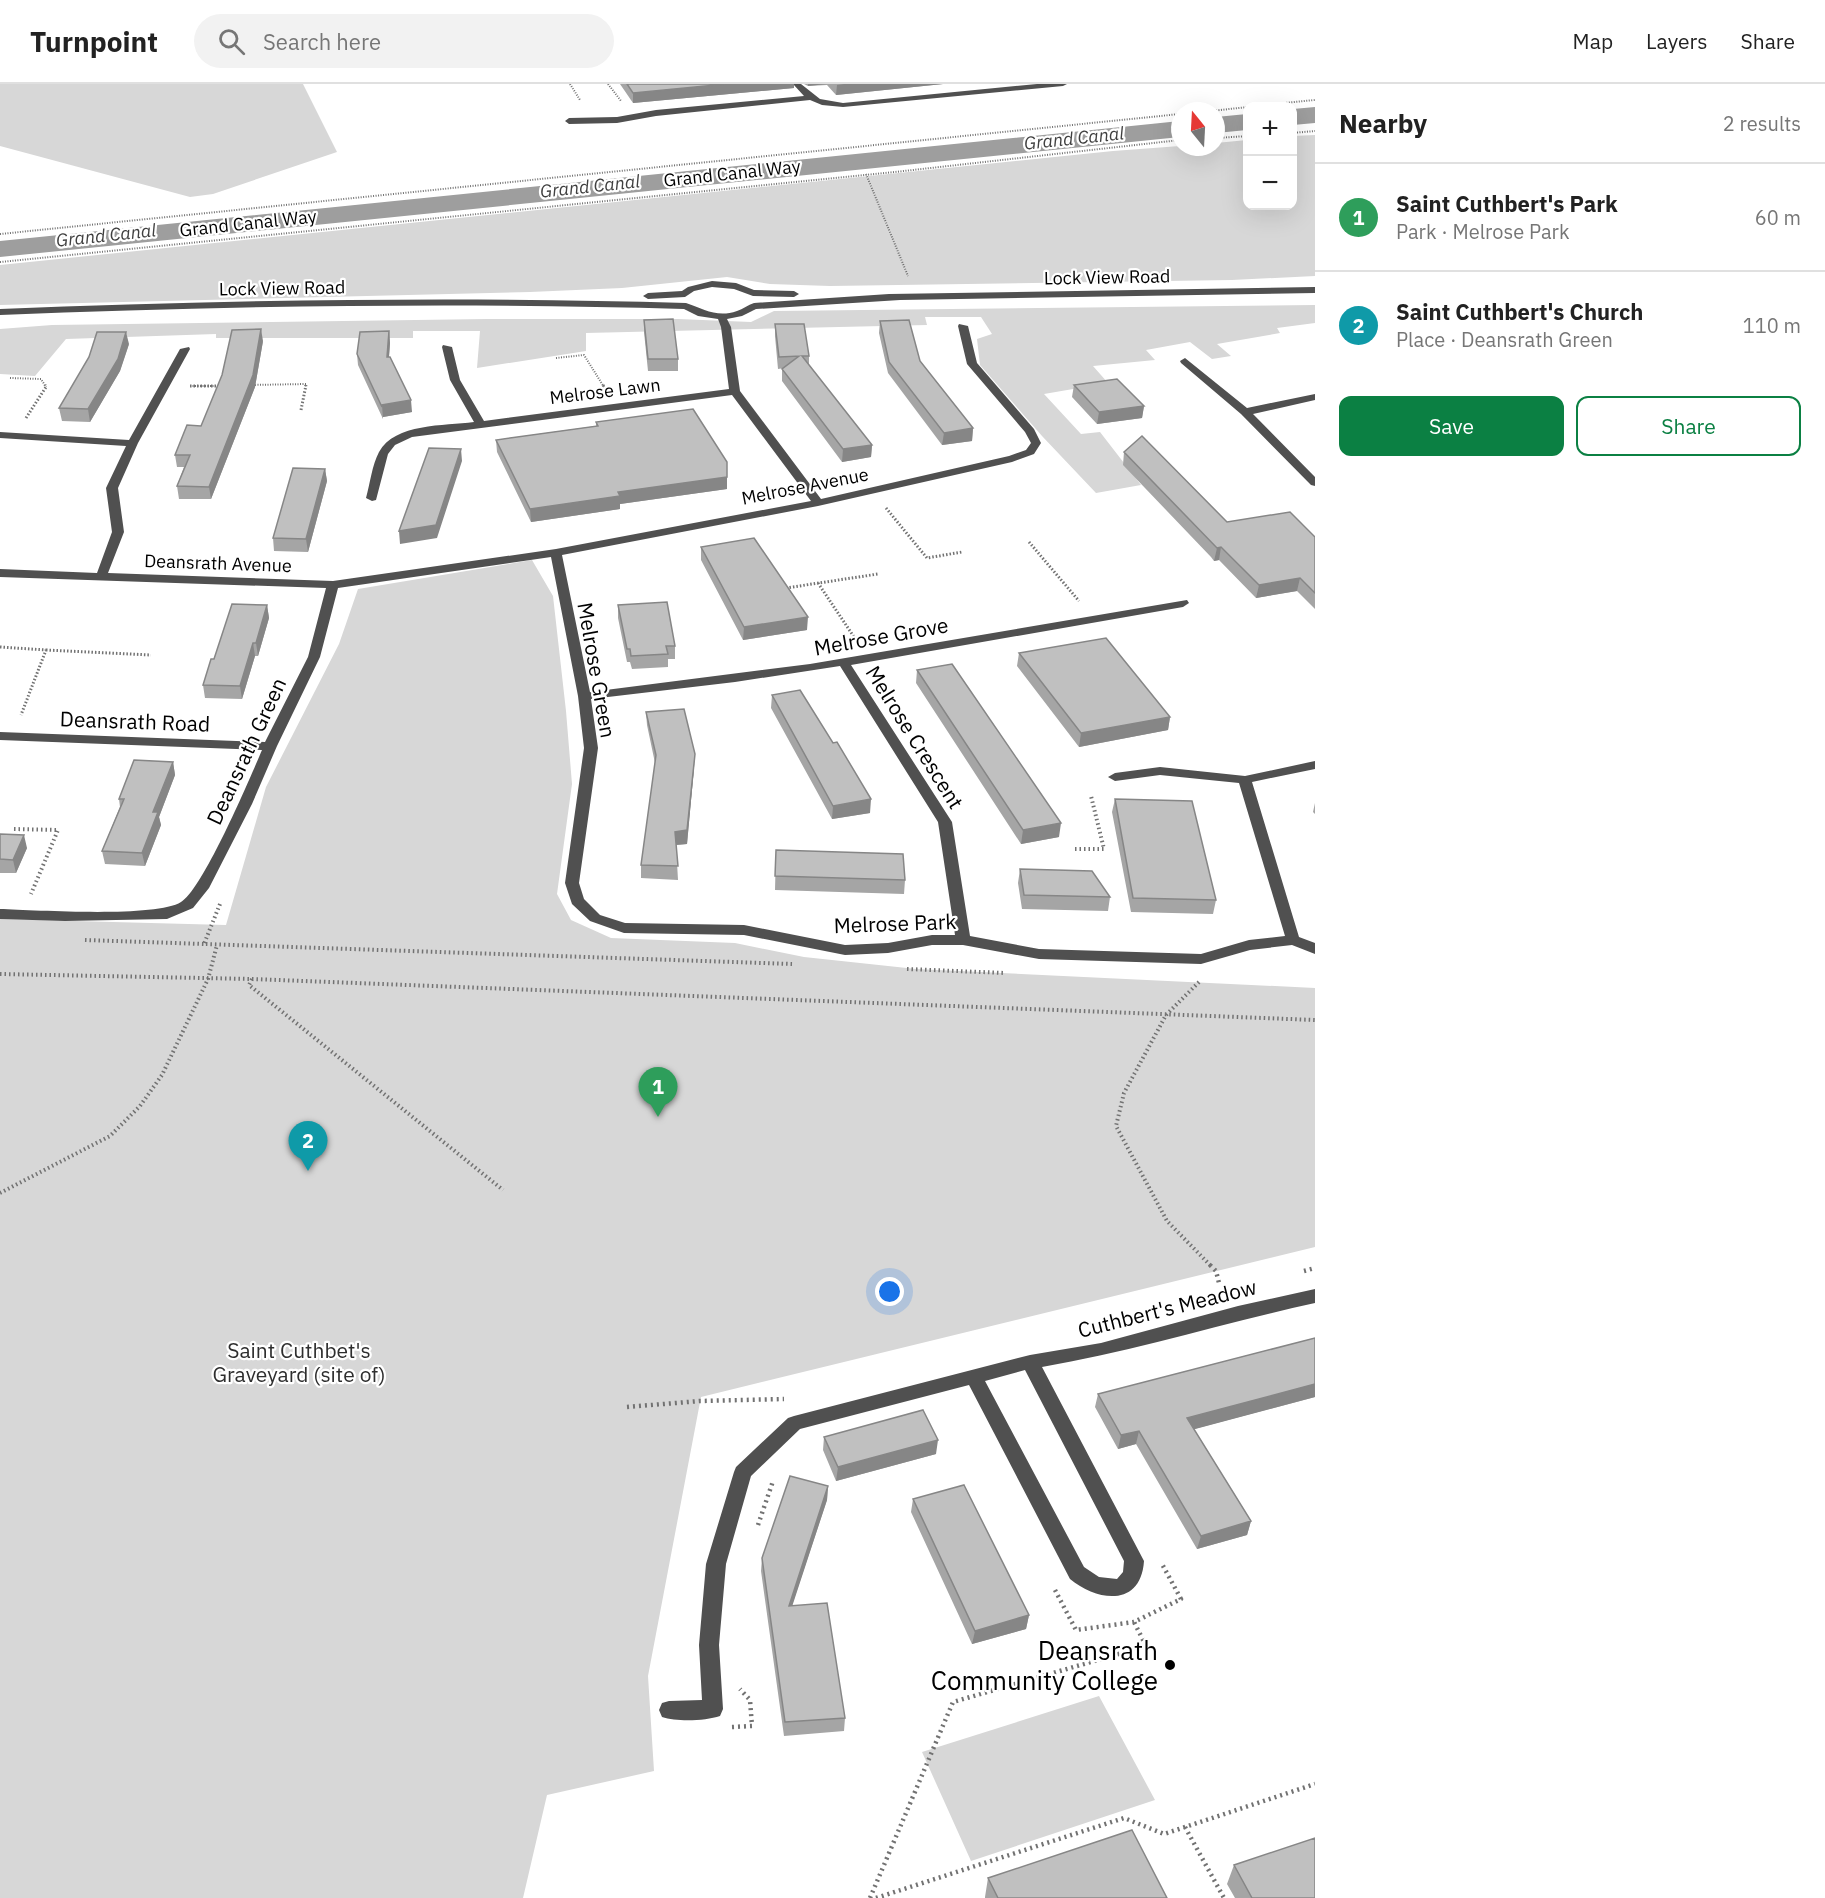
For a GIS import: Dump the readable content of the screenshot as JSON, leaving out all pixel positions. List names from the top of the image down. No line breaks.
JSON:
{"streets":{"street":["Lock View Road","Melrose Lawn","Melrose Avenue","Deansrath Avenue","Melrose Grove","Melrose Green","Deansrath Road","Melrose Crescent","Deansrath Green","Melrose Park","Cuthbert's Meadow"],"path":["Grand Canal Way"]},"crossings":[["Melrose Avenue","Deansrath Avenue"],["Melrose Avenue","Melrose Green"],["Deansrath Avenue","Deansrath Green"],["Melrose Grove","Melrose Green"],["Melrose Grove","Melrose Crescent"],["Melrose Green","Melrose Park"],["Deansrath Road","Deansrath Green"],["Melrose Crescent","Melrose Park"]],"water":["Grand Canal"],"parks":["Saint Cuthbet's Graveyard (site of)"],"places":["Deansrath Community College"],"north":"top","page":{"header":"Turnpoint","search":"Search here","nav":["Map","Layers","Share"],"heading":["Nearby","2 results"],"map_buttons":["+","−"],"list":[{"mark":"1","name":"Saint Cuthbert's Park","note":"Park · Melrose Park","value":"60 m"},{"mark":"2","name":"Saint Cuthbert's Church","note":"Place · Deansrath Green","value":"110 m"}],"buttons":["Save","Share"],"pins":["1","2"]}}
